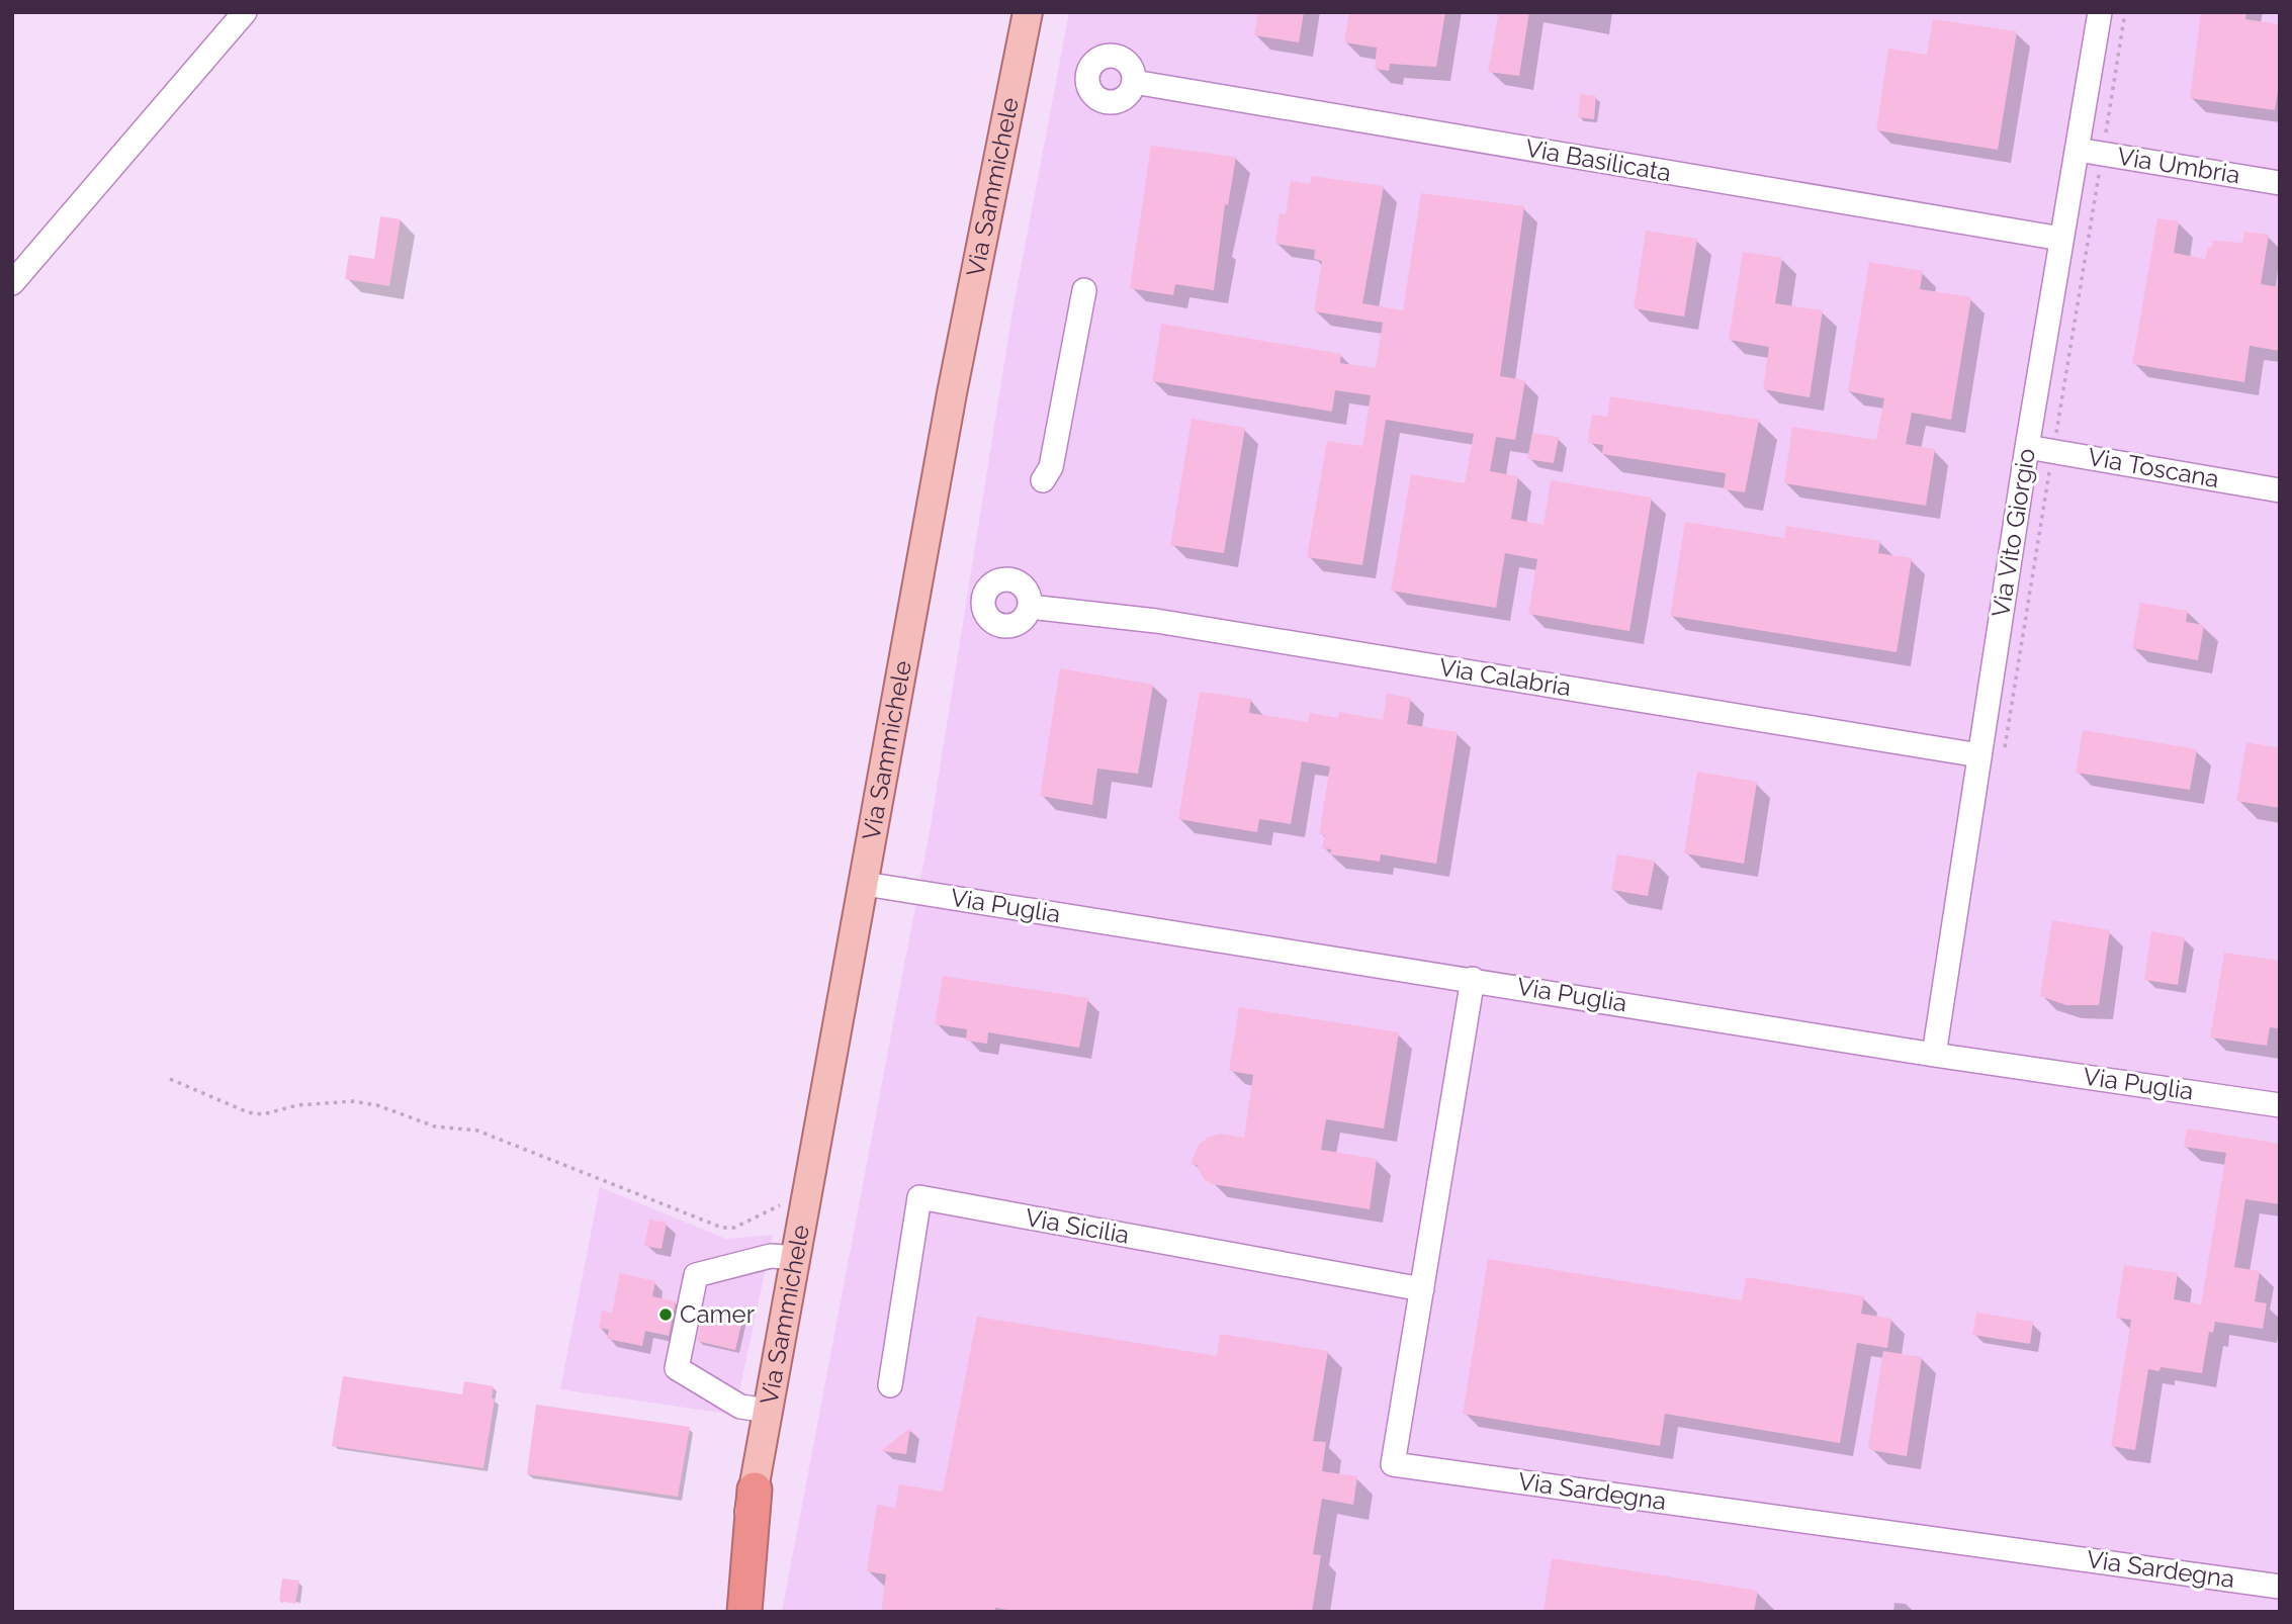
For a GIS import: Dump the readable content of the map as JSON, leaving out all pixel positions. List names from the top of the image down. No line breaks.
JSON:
{"streets":{"main road":["Via Sammichele"],"street":["Via Basilicata","Via Umbria","Via Toscana","Via Vito Giorgio","Via Calabria","Via Puglia","Via Sicilia","Via Sardegna"]},"crossings":[["Via Basilicata","Via Vito Giorgio"],["Via Umbria","Via Vito Giorgio"],["Via Sammichele","Via Puglia"],["Via Toscana","Via Vito Giorgio"],["Via Vito Giorgio","Via Calabria"],["Via Vito Giorgio","Via Puglia"],["Via Puglia","Via Sardegna"],["Via Sicilia","Via Sardegna"]],"places":["Camer"]}
